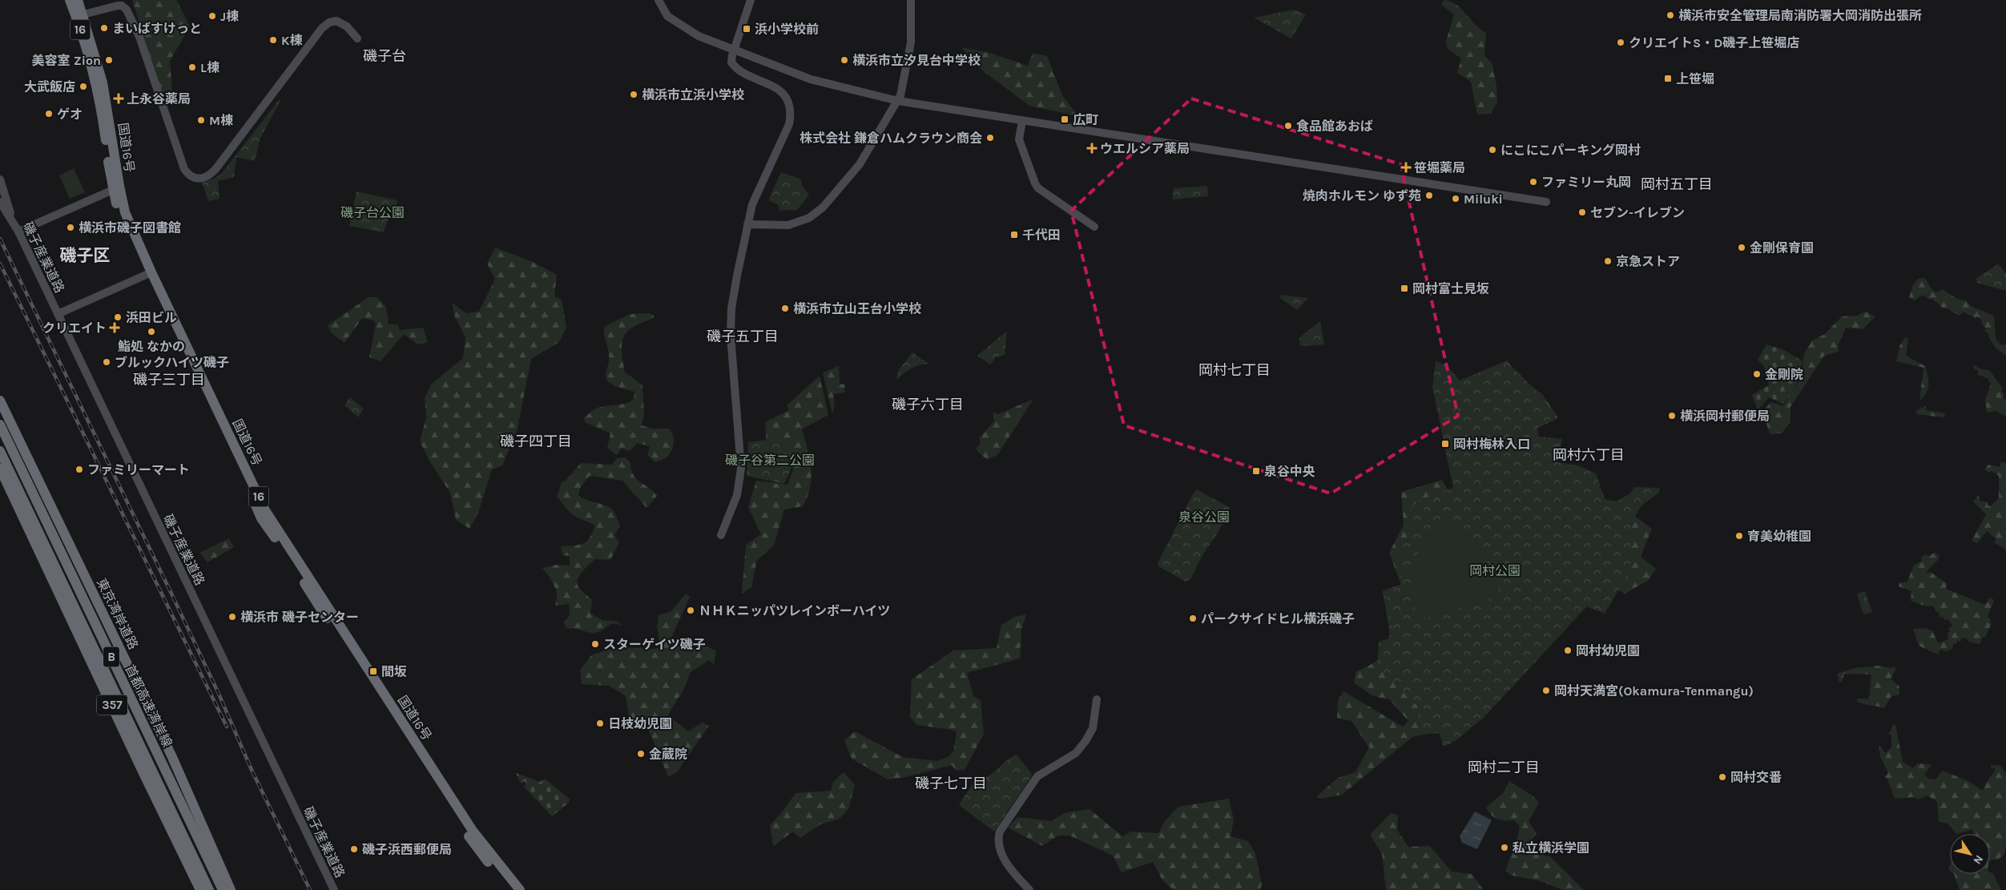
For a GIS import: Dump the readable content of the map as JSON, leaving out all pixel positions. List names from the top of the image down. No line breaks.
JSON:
{"streets":{"highway":["16","国道16号","東京湾岸道路","B","357","首都高速湾岸線"],"street":["磯子産業道路"]},"crossings":[["東京湾岸道路","357"],["東京湾岸道路","首都高速湾岸線"]],"districts":["磯子台","岡村五丁目","磯子区","磯子五丁目","岡村七丁目","磯子三丁目","磯子六丁目","磯子四丁目","岡村六丁目","岡村二丁目","磯子七丁目"],"parks":["磯子台公園","磯子谷第二公園","泉谷公園","岡村公園"],"places":{"other":["横浜市安全管理局南消防署大岡消防出張所","J棟","まいばすけっと","K棟","クリエイトS・D磯子上笹堀店","美容室 Zion","横浜市立汐見台中学校","L棟","大武飯店","横浜市立浜小学校","ゲオ","M棟","食品館あおば","株式会社 鎌倉ハムクラウン商会","にこにこパーキング岡村","ファミリー丸岡","焼肉ホルモン ゆず苑","Miluki","セブン-イレブン","横浜市磯子図書館","金剛保育園","京急ストア","横浜市立山王台小学校","浜田ビル","鮨処 なかの","ブルックハイツ磯子","金剛院","横浜岡村郵便局","ファミリーマート","育美幼稚園","ＮＨＫニッパツレインボーハイツ","横浜市 磯子センター","パークサイドヒル横浜磯子","スターゲイツ磯子","岡村幼児園","岡村天満宮(Okamura-Tenmangu)","日枝幼児園","金蔵院","岡村交番","私立横浜学園","磯子浜西郵便局"],"transit":["浜小学校前","上笹堀","広町","千代田","岡村富士見坂","岡村梅林入口","泉谷中央","間坂"],"health":["上永谷薬局","ウエルシア薬局","笹堀薬局","クリエイト"]},"north":"bottom right"}
